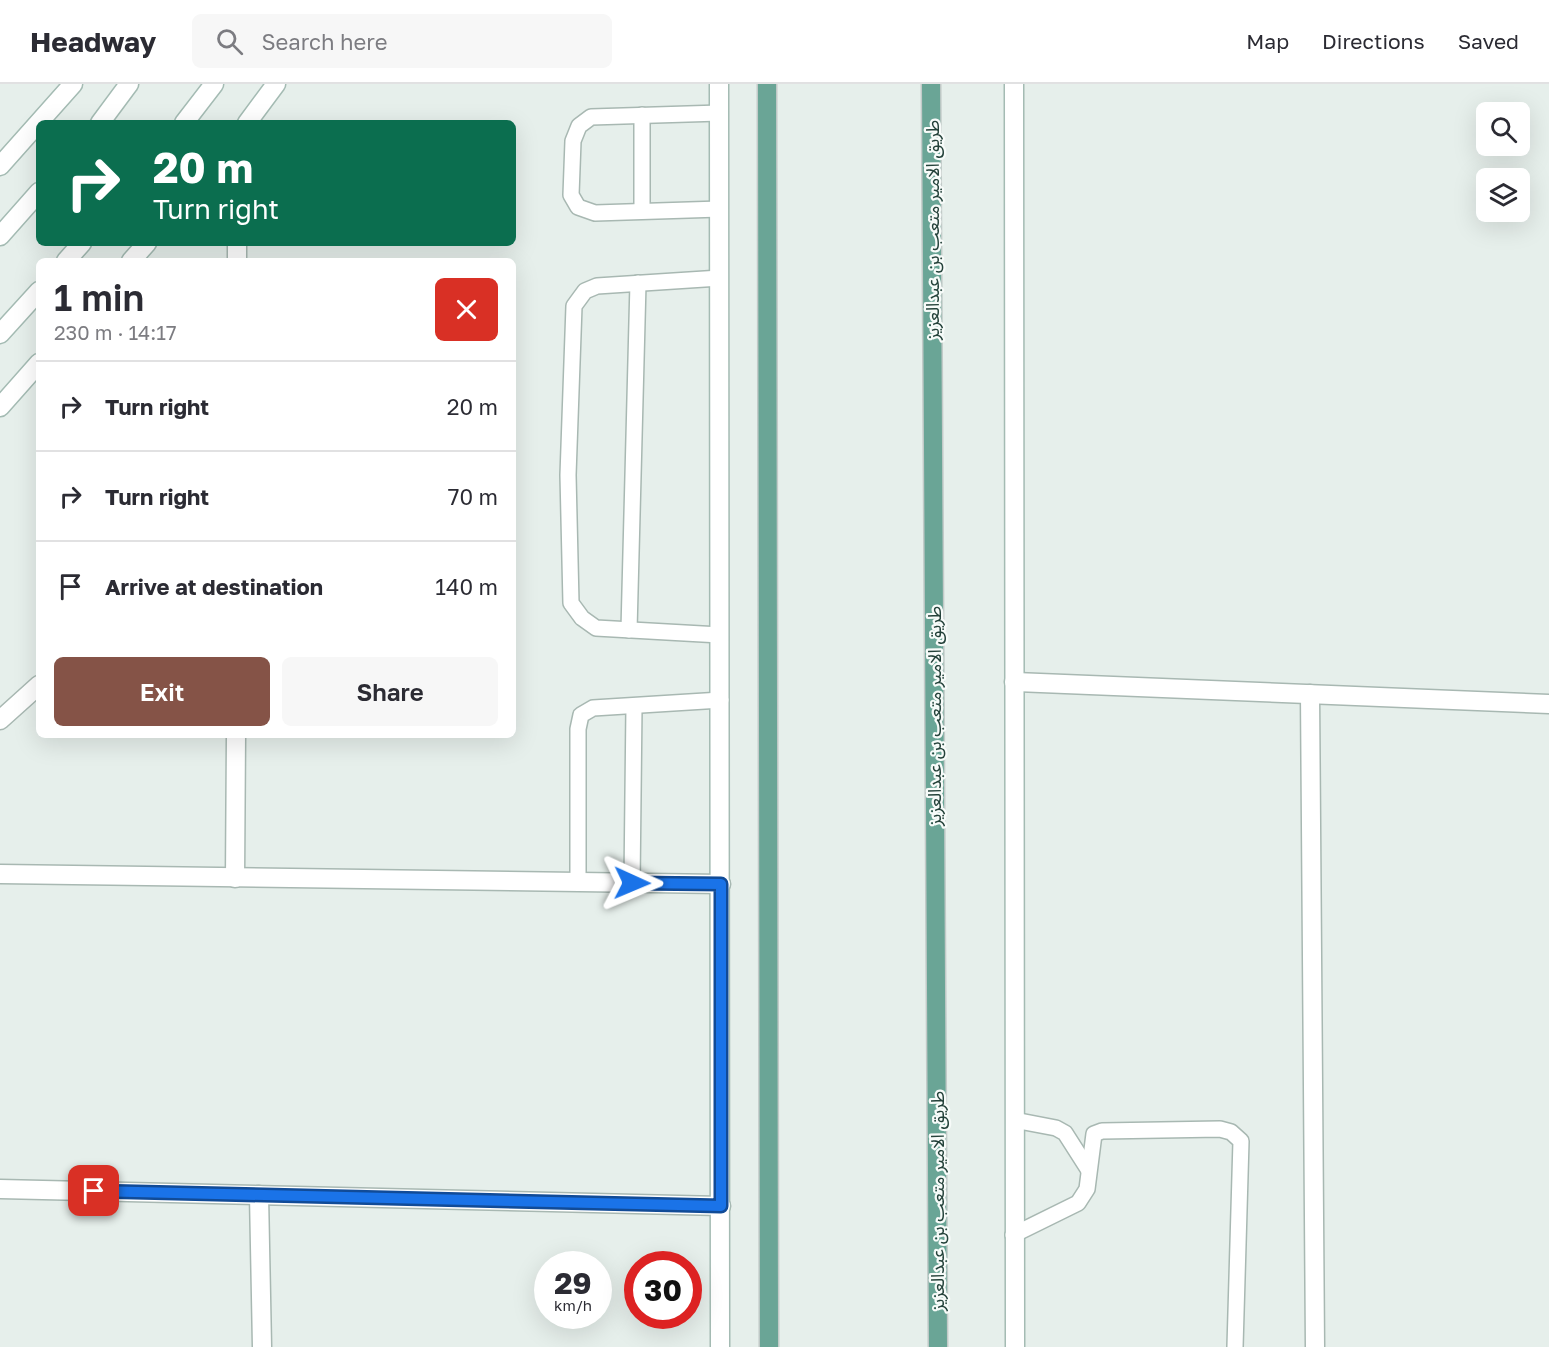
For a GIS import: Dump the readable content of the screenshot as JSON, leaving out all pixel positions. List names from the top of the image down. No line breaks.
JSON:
{"streets":{"main road":["طريق الامير متعب بن عبدالعزيز"]},"page":{"header":"Headway","search":"Search here","nav":["Map","Directions","Saved"],"turn":["20 m","Turn right"],"heading":["1 min","230 m · 14:17"],"list":[{"name":"Turn right","value":"20 m"},{"name":"Turn right","value":"70 m"},{"name":"Arrive at destination","value":"140 m"}],"buttons":["Exit","Share"],"speed":"29 km/h","limit":"30"}}
